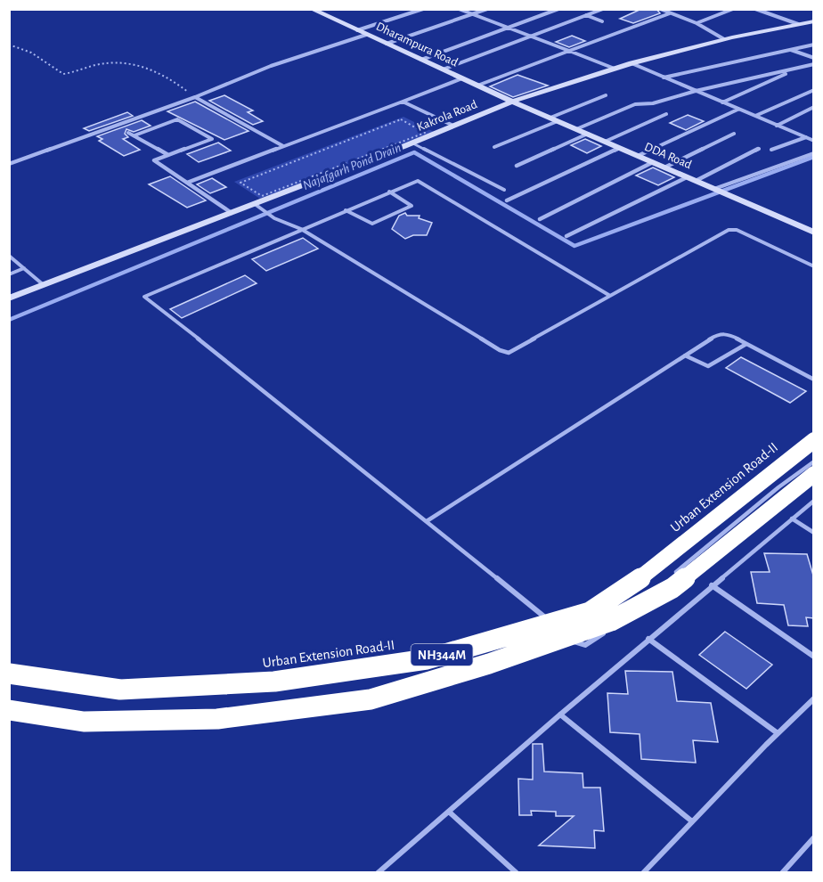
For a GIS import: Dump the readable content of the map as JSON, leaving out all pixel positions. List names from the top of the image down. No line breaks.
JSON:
{"streets":{"highway":["Urban Extension Road-II","NH344M"],"street":["Dharampura Road","Kakrola Road","DDA Road"]},"crossings":[["Dharampura Road","Kakrola Road"],["Dharampura Road","DDA Road"],["Kakrola Road","DDA Road"]],"water":["Najafgarh Pond Drain"]}
